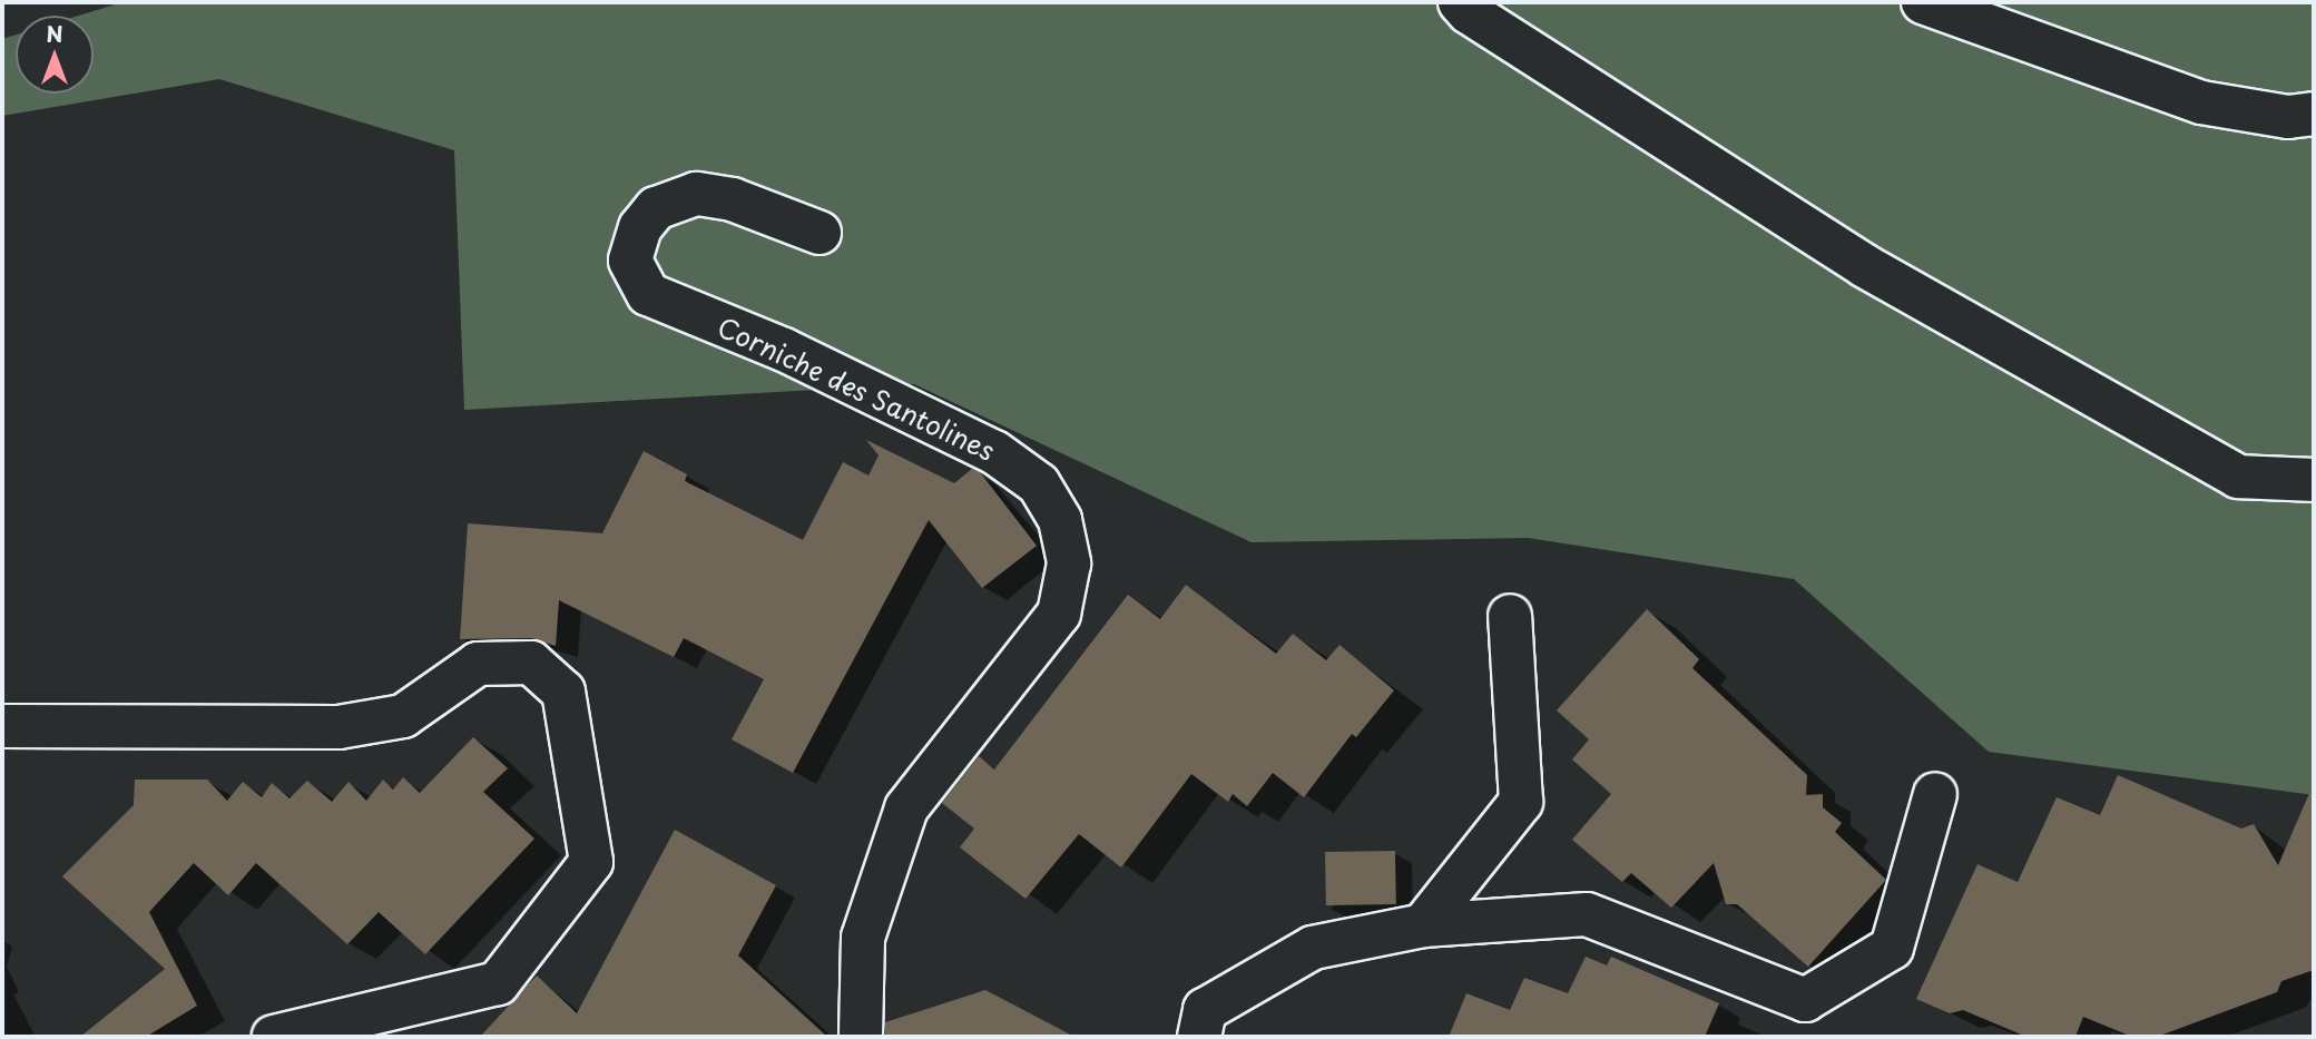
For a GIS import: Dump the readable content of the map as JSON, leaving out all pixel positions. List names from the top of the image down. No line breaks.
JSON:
{"streets":{"street":["Corniche des Santolines"]},"north":"top"}
